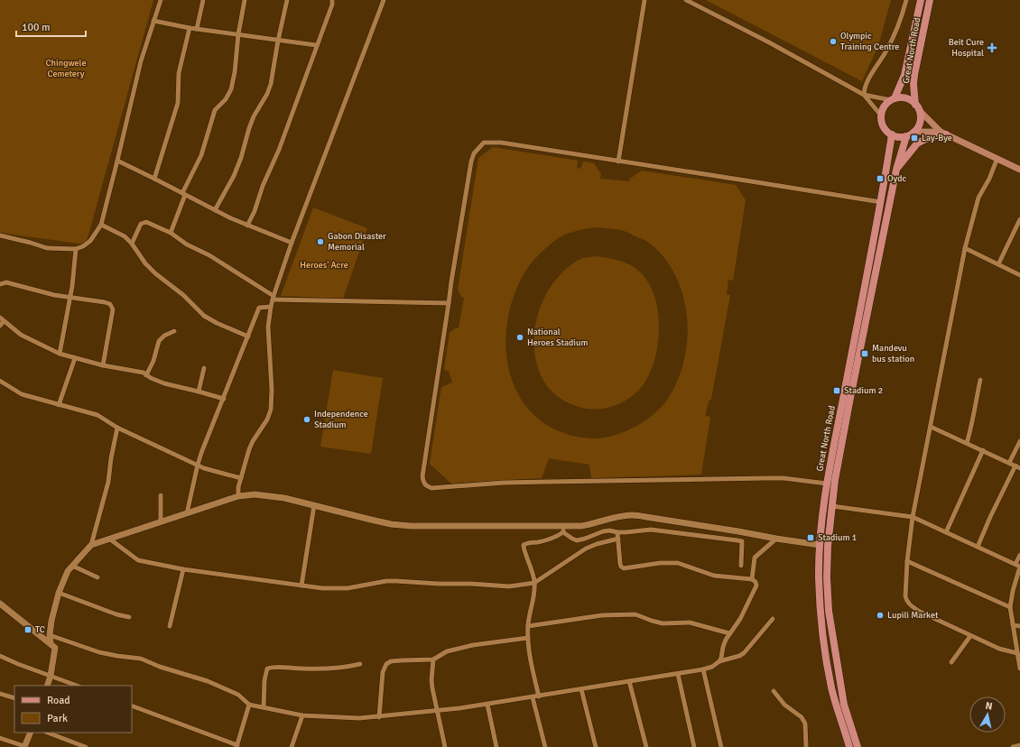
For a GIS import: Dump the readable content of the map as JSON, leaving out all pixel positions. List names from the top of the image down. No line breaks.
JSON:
{"streets":{"main road":["Great North Road"]},"parks":["Chingwele Cemetery","Heroes' Acre"],"places":{"other":["Olympic Training Centre","Gabon Disaster Memorial","National Heroes Stadium","Independence Stadium","Lupili Market"],"health":["Beit Cure Hospital"],"transit":["Lay-Bye","Oydc","Mandevu bus station","Stadium 2","Stadium 1","TC"]},"legend":["Road","Park"],"scale_bar":"100 m","north":"top"}
